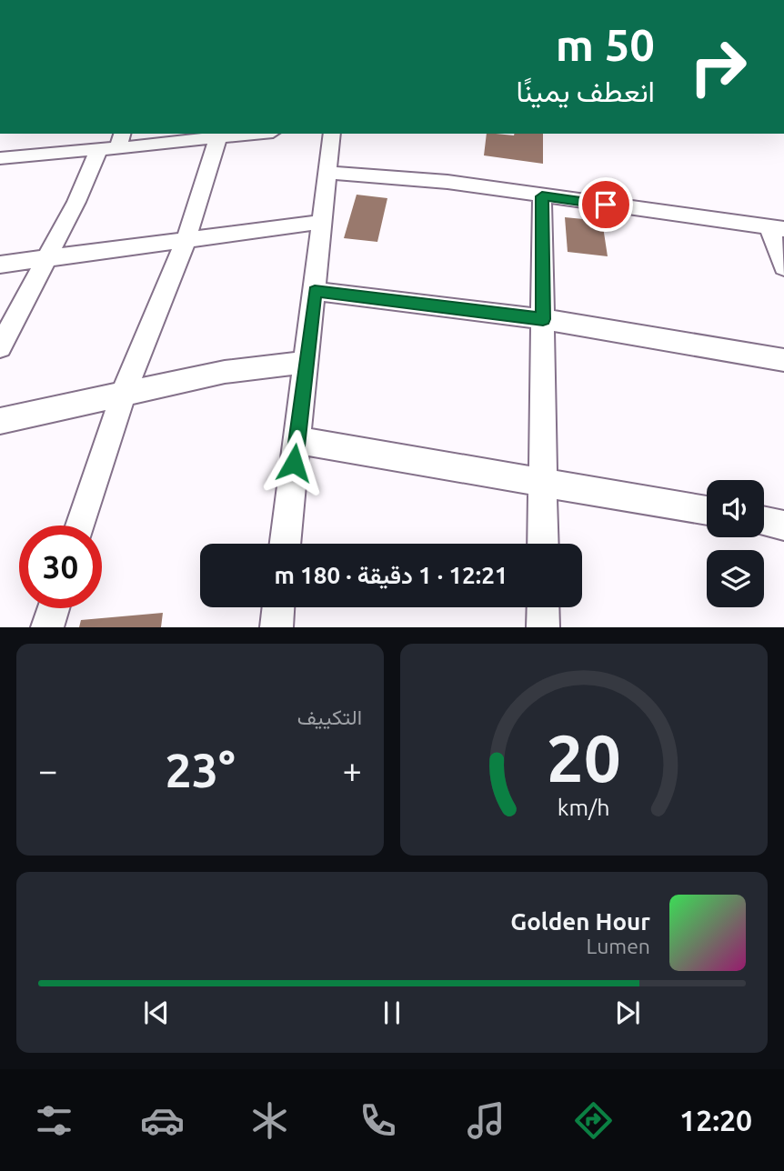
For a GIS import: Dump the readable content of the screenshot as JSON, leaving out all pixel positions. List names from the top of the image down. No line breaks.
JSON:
{"page":{"turn":["50 m","انعطف يمينًا"],"limit":"30","trip":"12:21 · 1 دقيقة · 180 m","tile":"التكييف","heat":["−","23°","+"],"song":["Golden Hour","Lumen"],"tabs":"12:20","gauge":["20","km/h"]}}
